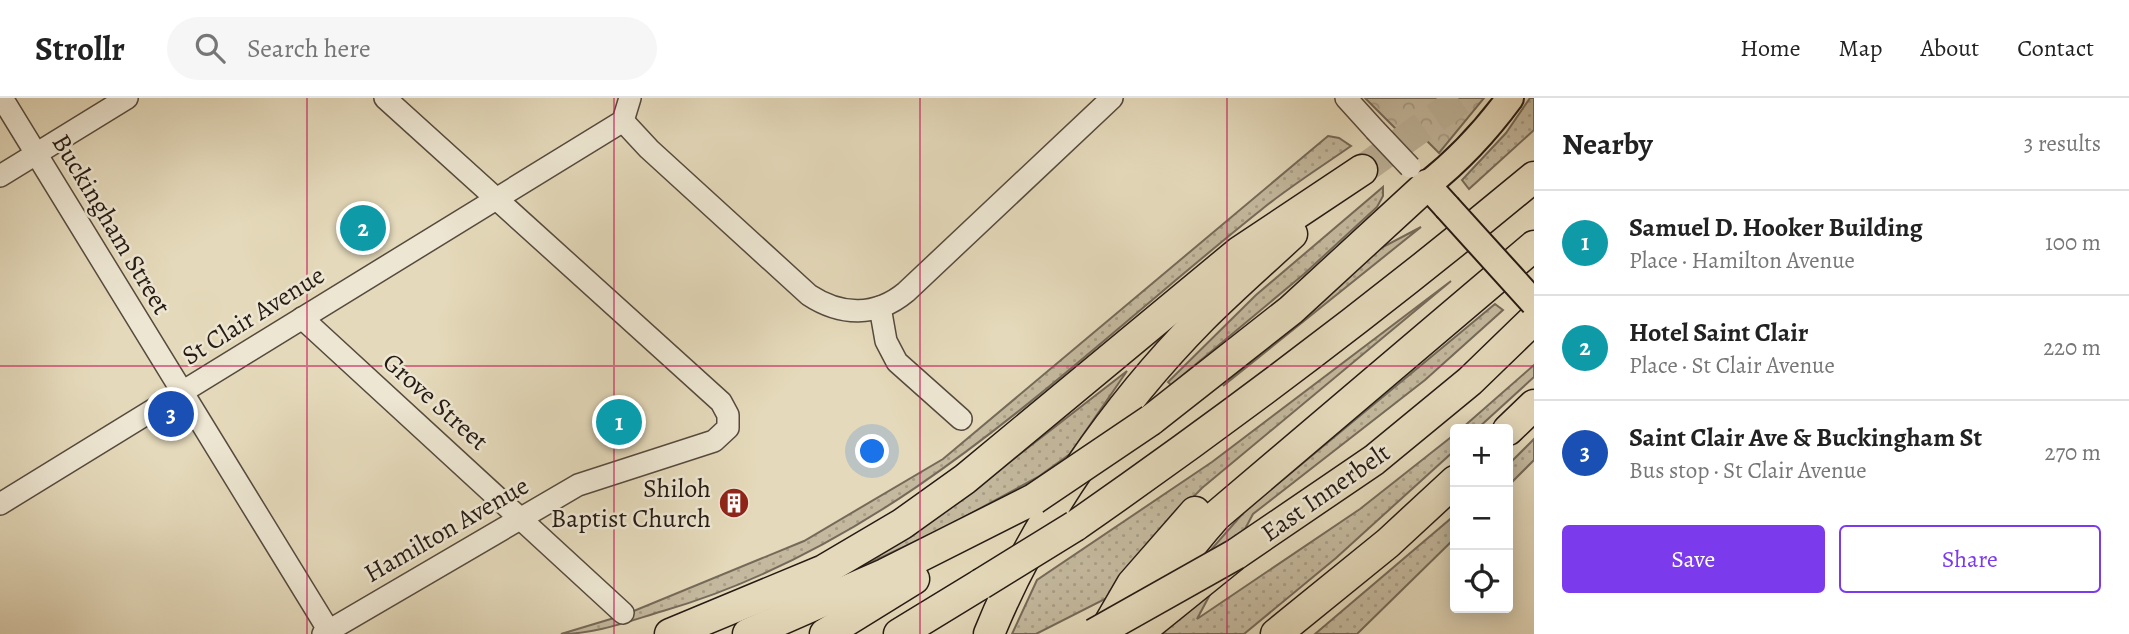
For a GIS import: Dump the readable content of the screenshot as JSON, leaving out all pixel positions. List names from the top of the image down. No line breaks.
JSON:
{"streets":{"highway":["East Innerbelt"],"street":["Buckingham Street","St Clair Avenue","Grove Street","Hamilton Avenue"]},"crossings":[["Buckingham Street","St Clair Avenue"],["Buckingham Street","Hamilton Avenue"],["St Clair Avenue","Grove Street"],["St Clair Avenue","Hamilton Avenue"],["Grove Street","Hamilton Avenue"]],"places":{"building":["Shiloh Baptist Church"]},"page":{"header":"Strollr","search":"Search here","nav":["Home","Map","About","Contact"],"heading":["Nearby","3 results"],"list":[{"mark":"1","name":"Samuel D. Hooker Building","note":"Place · Hamilton Avenue","value":"100 m"},{"mark":"2","name":"Hotel Saint Clair","note":"Place · St Clair Avenue","value":"220 m"},{"mark":"3","name":"Saint Clair Ave & Buckingham St","note":"Bus stop · St Clair Avenue","value":"270 m"}],"pins":["2","3","1"],"map_buttons":["+","−"],"buttons":["Save","Share"]}}
